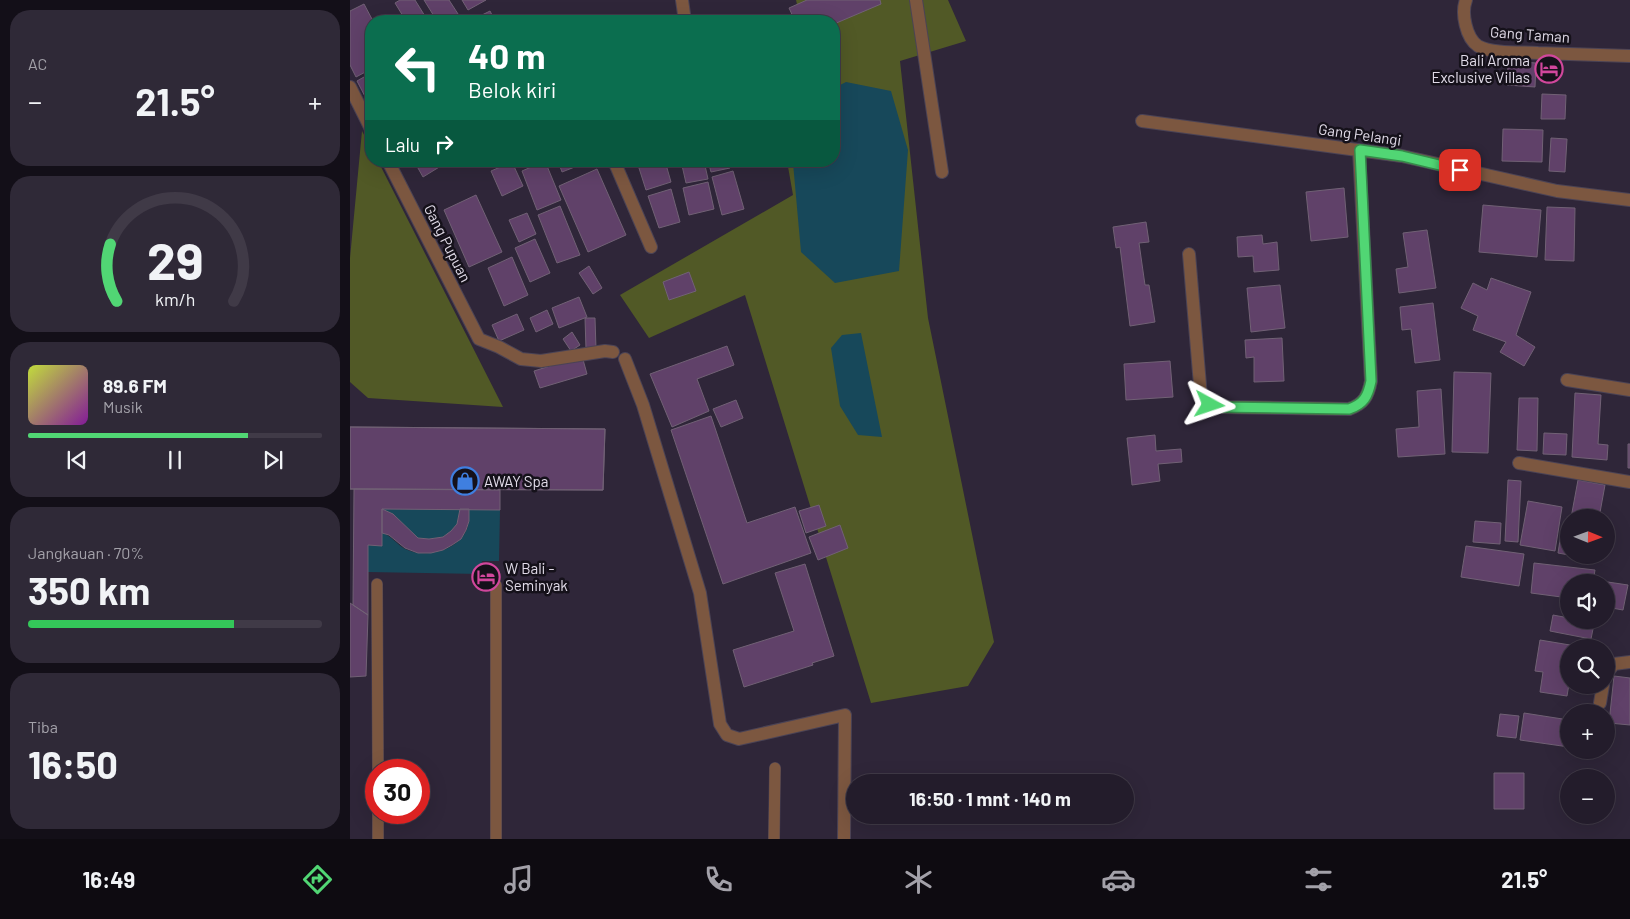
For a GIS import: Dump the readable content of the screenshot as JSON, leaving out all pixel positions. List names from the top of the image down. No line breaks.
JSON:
{"streets":{"street":["Gang Taman","Gang Pelangi","Gang Pupuan"]},"places":{"hotel":["Bali Aroma Exclusive Villas","W Bali - Seminyak"],"shop":["AWAY Spa"]},"north":"right","page":{"tile":["AC",["Jangkauan · 70%","350 km"],["Tiba","16:50"]],"turn":["40 m","Belok kiri"],"heat":["−","21.5°","+"],"then":"Lalu","song":["89.6 FM","Musik"],"map_buttons":["+","−"],"limit":"30","trip":"16:50 · 1 mnt · 140 m","tabs":["16:49","21.5°"],"gauge":["29","km/h"]}}
